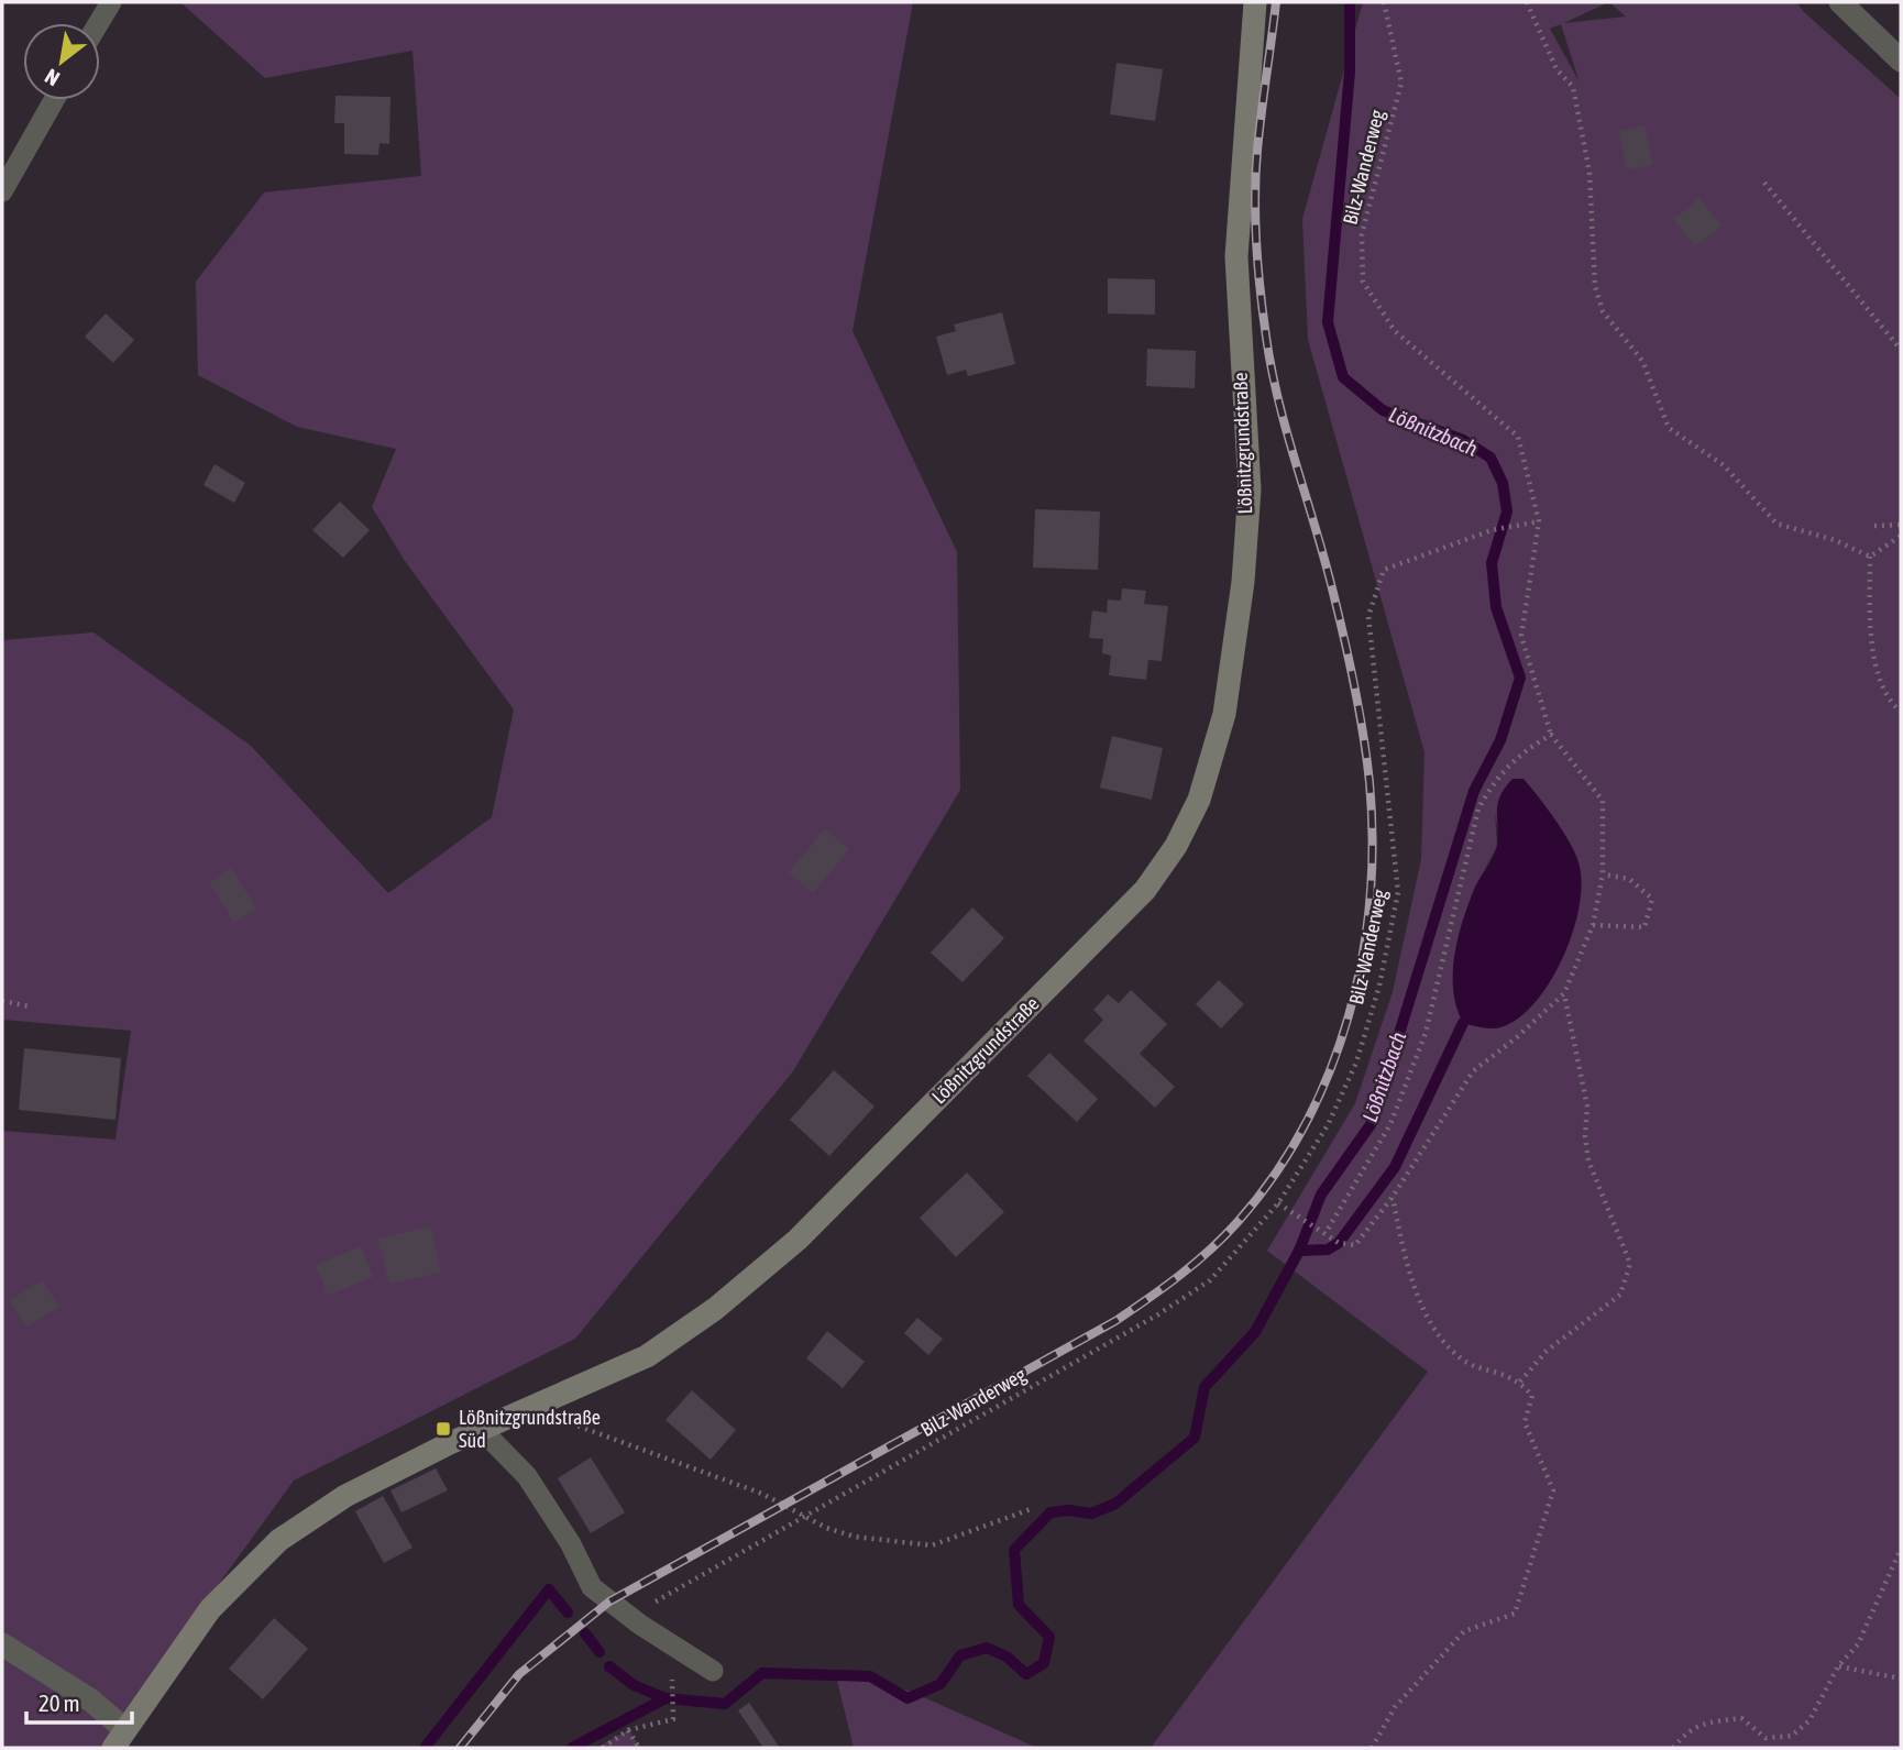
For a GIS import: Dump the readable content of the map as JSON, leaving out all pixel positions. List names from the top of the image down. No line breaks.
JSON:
{"streets":{"street":["Lößnitzgrundstraße"],"path":["Bilz-Wanderweg"]},"water":["Lößnitzbach"],"places":{"transit":["Lößnitzgrundstraße Süd"]},"scale_bar":"20 m","north":"bottom left"}
